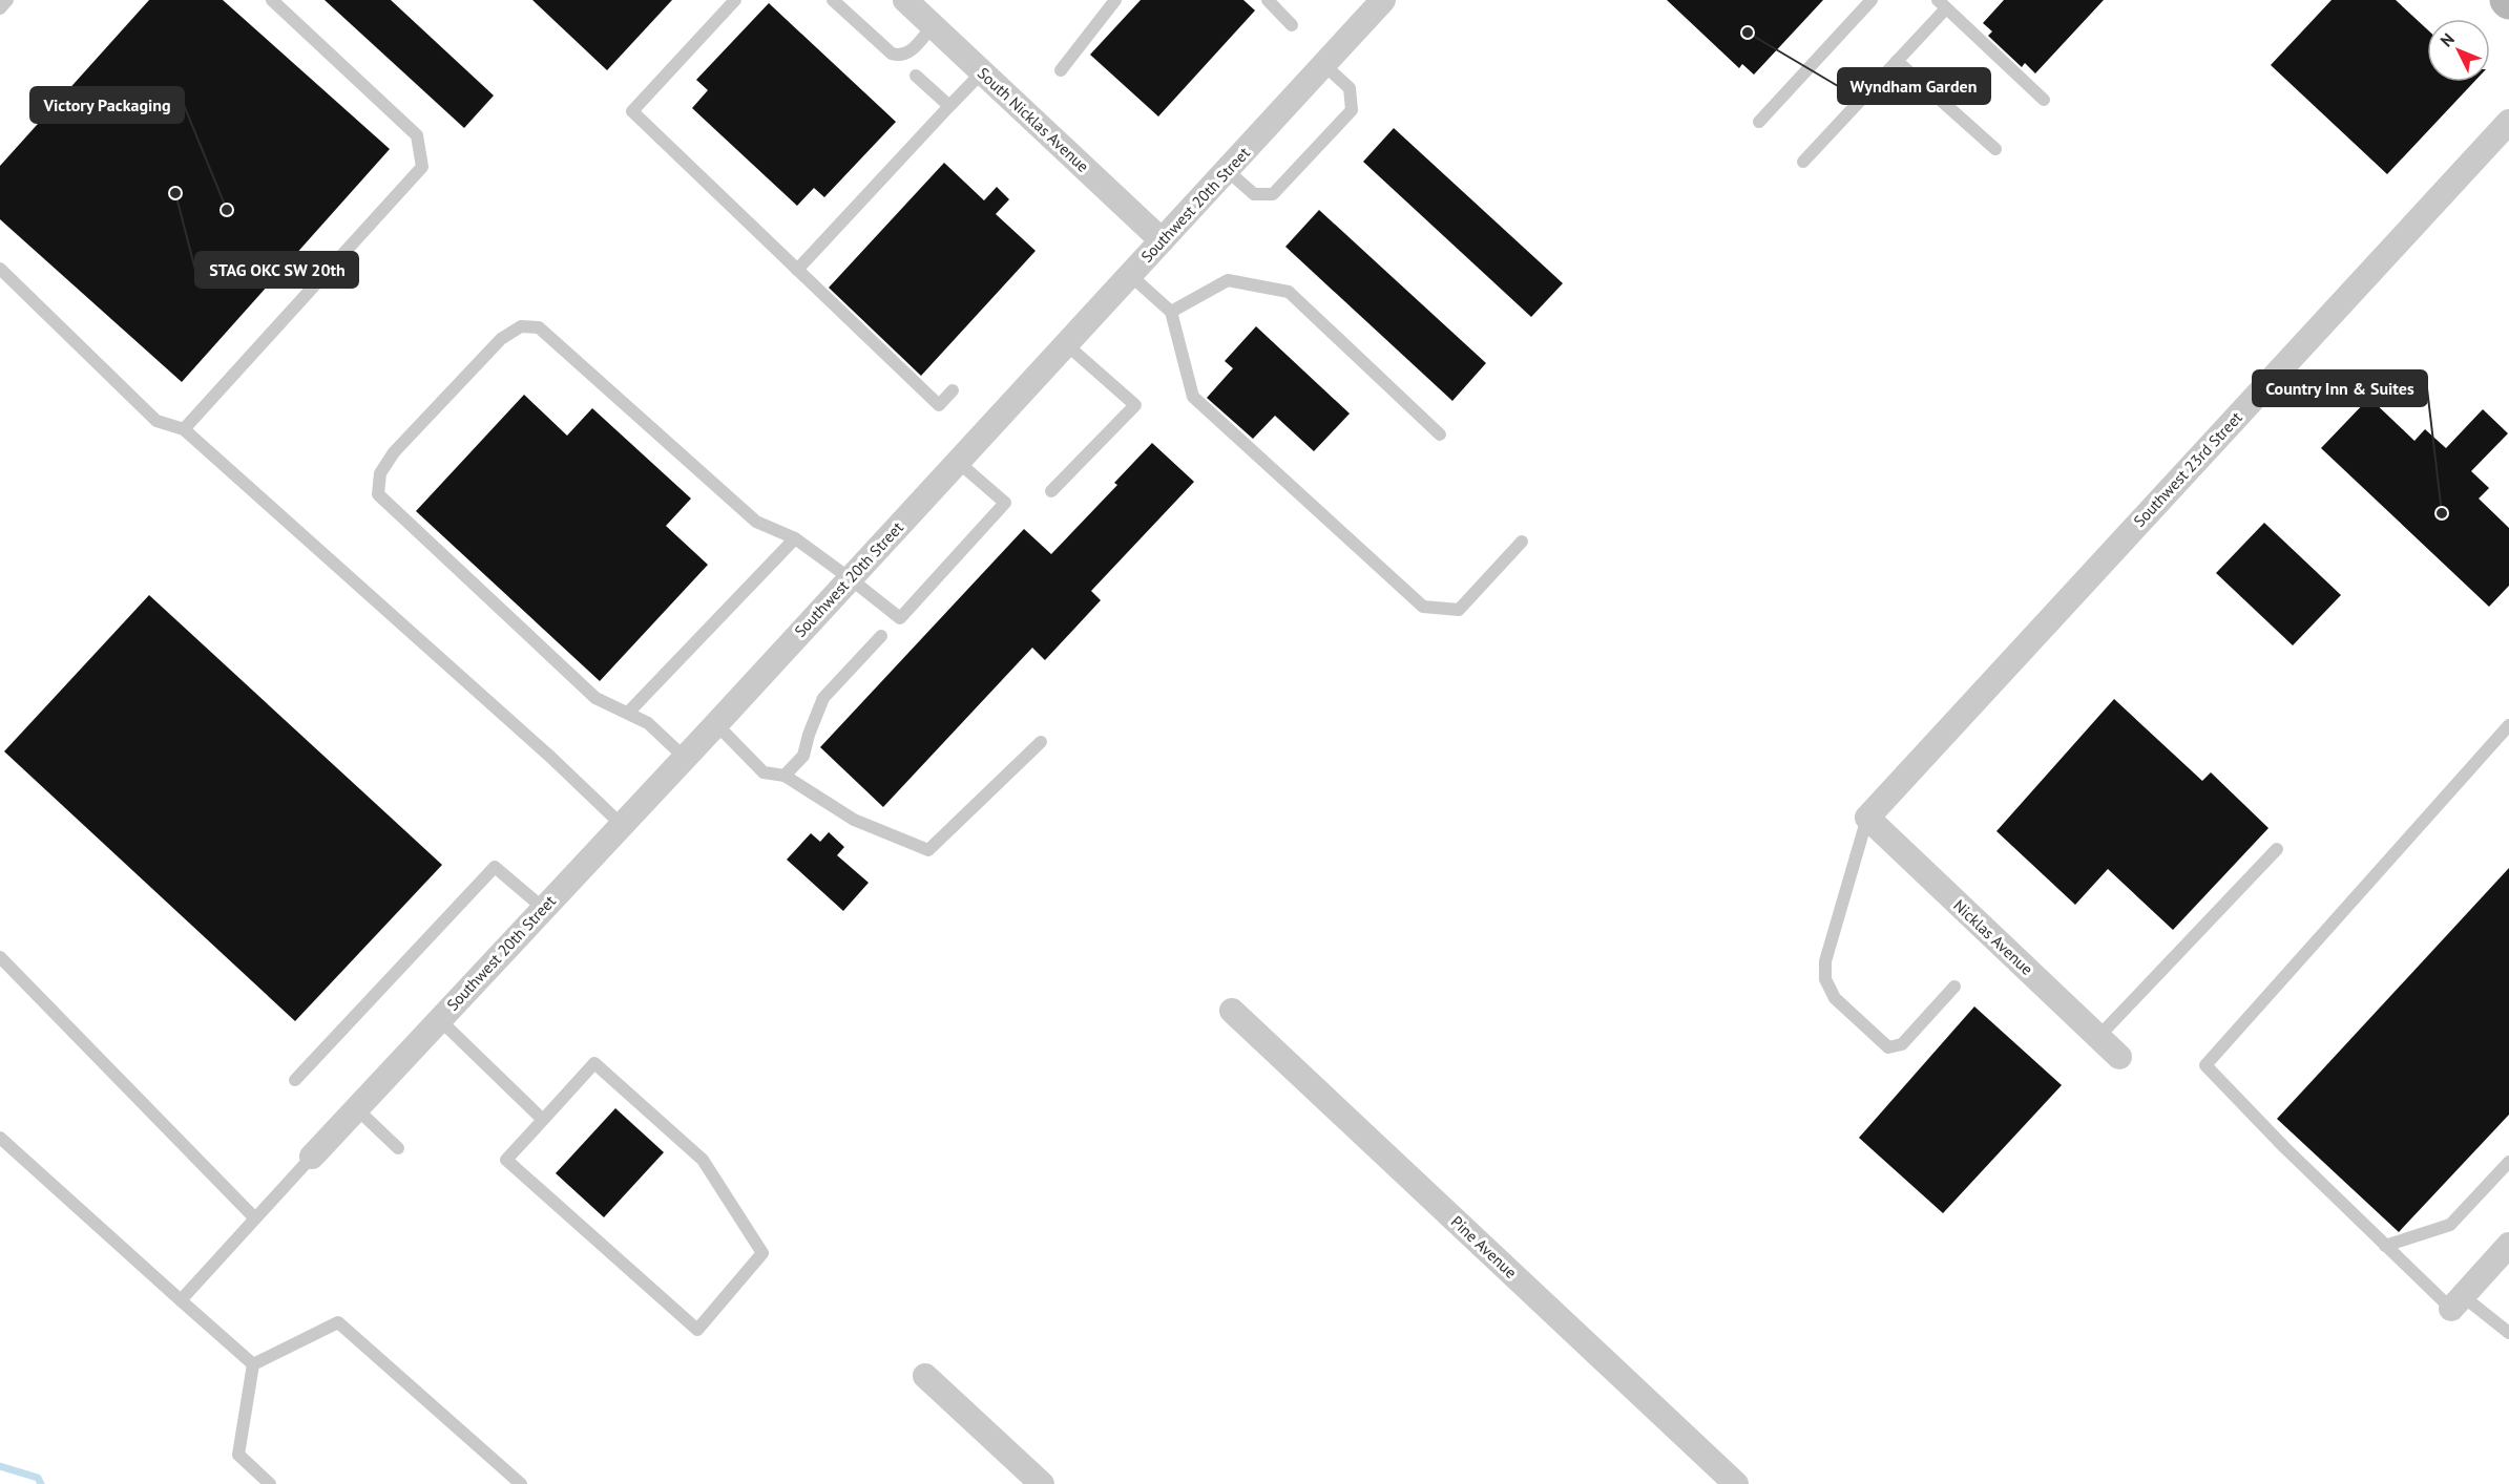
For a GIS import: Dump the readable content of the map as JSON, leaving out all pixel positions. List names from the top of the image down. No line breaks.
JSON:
{"streets":{"street":["South Nicklas Avenue","Southwest 20th Street","Southwest 23rd Street","Nicklas Avenue","Pine Avenue"]},"crossings":[["South Nicklas Avenue","Southwest 20th Street"],["Southwest 23rd Street","Nicklas Avenue"]],"places":["Wyndham Garden","STAG OKC SW 20th","Victory Packaging","Country Inn & Suites"],"north":"top left"}
